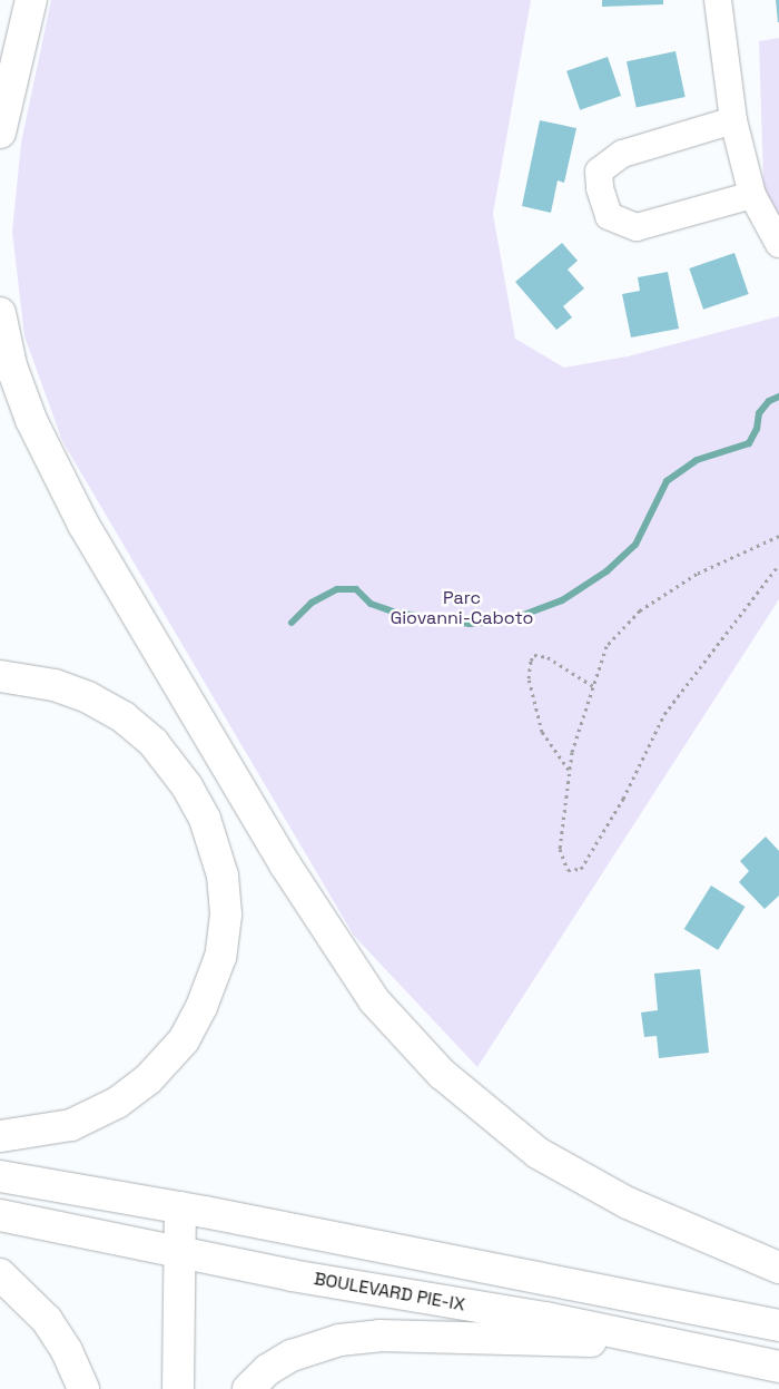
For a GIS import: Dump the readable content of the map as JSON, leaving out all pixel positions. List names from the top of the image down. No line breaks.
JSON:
{"streets":{"highway":["BOULEVARD PIE-IX"]},"parks":["Parc Giovanni-Caboto"]}
